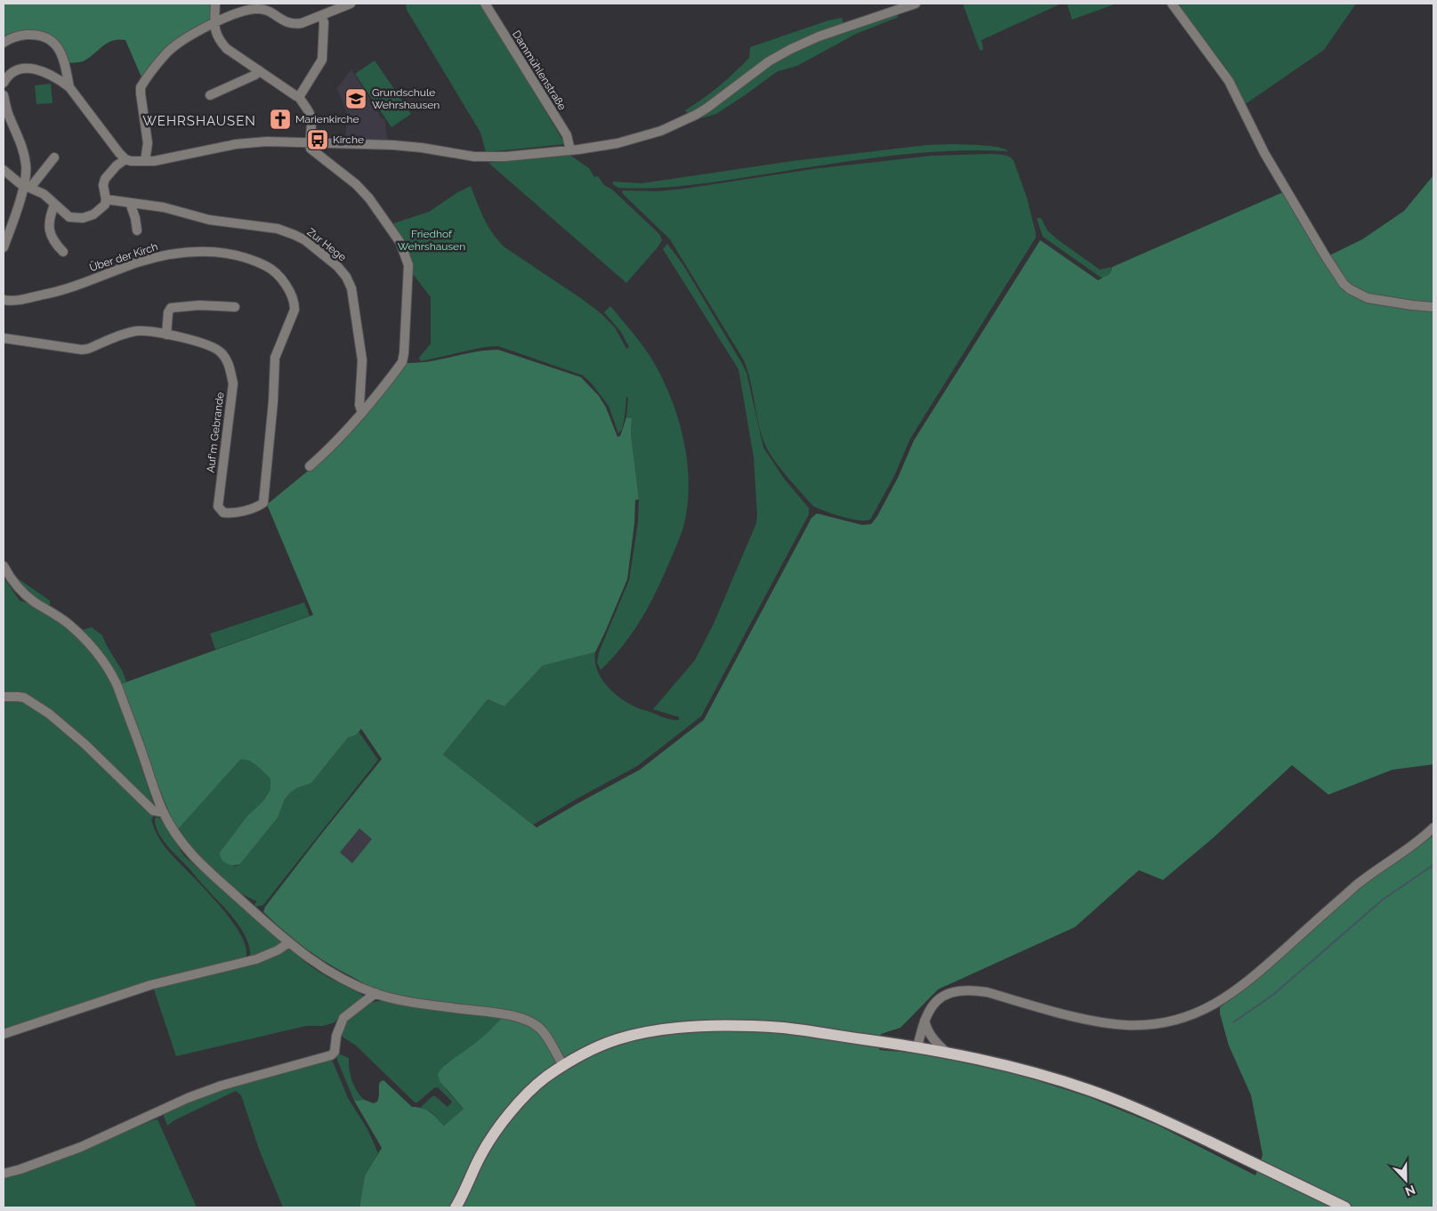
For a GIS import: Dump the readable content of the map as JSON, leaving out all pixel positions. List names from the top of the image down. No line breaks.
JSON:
{"streets":{"street":["Dammühlenstraße","Zur Hege","Über der Kirch","Auf'm Gebrande"]},"crossings":[["Über der Kirch","Auf'm Gebrande"]],"districts":["WEHRSHAUSEN"],"parks":["Friedhof Wehrshausen"],"places":{"school or university":["Grundschule Wehrshausen"],"church":["Marienkirche"],"bus stop":["Kirche"]},"north":"bottom"}
